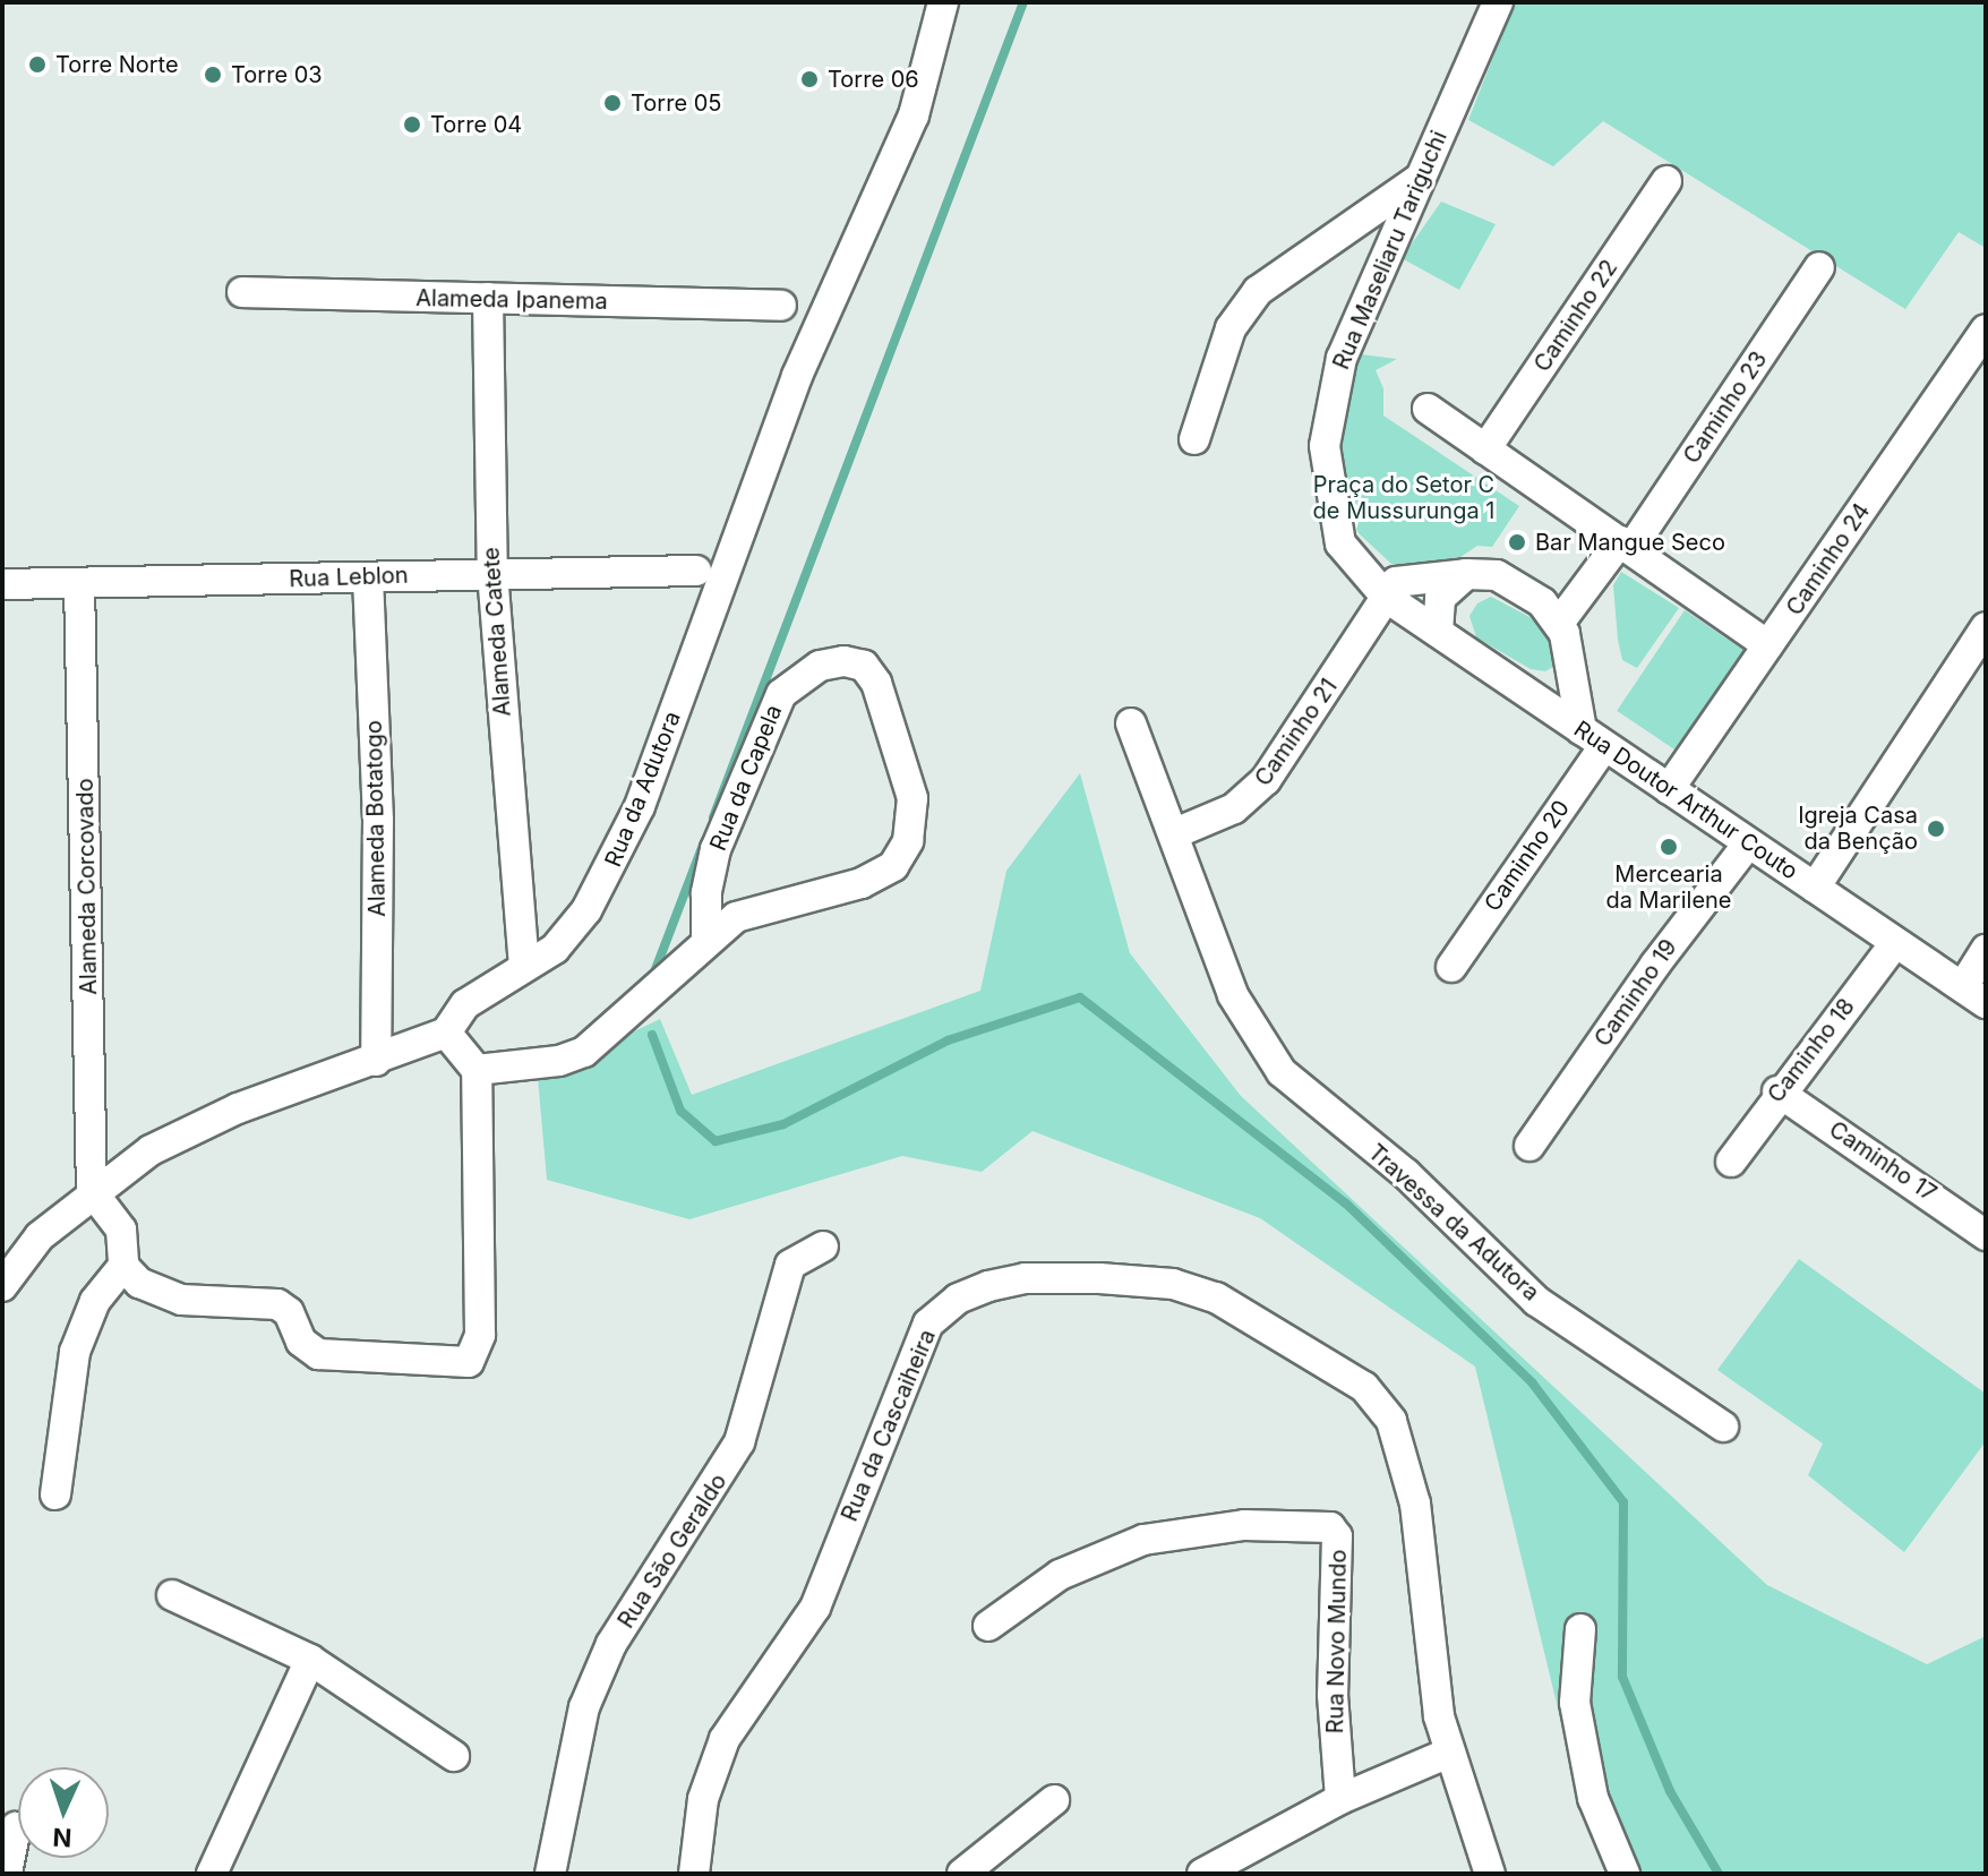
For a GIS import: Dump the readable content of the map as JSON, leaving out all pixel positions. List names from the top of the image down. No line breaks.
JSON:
{"streets":{"street":["Rua Maseliaru Tariguchi","Alameda Ipanema","Caminho 22","Caminho 23","Caminho 24","Rua Leblon","Alameda Catete","Caminho 21","Rua da Capela","Rua da Adutora","Rua Doutor Arthur Couto","Alameda Botatogo","Caminho 20","Alameda Corcovado","Caminho 19","Caminho 18","Caminho 17","Travessa da Adutora","Rua da Cascaiheira","Rua São Geraldo","Rua Novo Mundo"]},"crossings":[["Rua Maseliaru Tariguchi","Caminho 21"],["Rua Maseliaru Tariguchi","Rua Doutor Arthur Couto"],["Alameda Ipanema","Alameda Catete"],["Caminho 24","Rua Doutor Arthur Couto"],["Rua Leblon","Alameda Catete"],["Rua Leblon","Alameda Botatogo"],["Rua Leblon","Alameda Corcovado"],["Alameda Catete","Rua da Adutora"],["Caminho 21","Rua Doutor Arthur Couto"],["Caminho 21","Travessa da Adutora"],["Rua da Adutora","Alameda Botatogo"],["Rua da Adutora","Alameda Corcovado"],["Rua Doutor Arthur Couto","Caminho 20"],["Rua Doutor Arthur Couto","Caminho 19"],["Rua Doutor Arthur Couto","Caminho 18"],["Caminho 18","Caminho 17"]],"parks":["Praça do Setor C de Mussurunga 1"],"places":["Torre Norte","Torre 03","Torre 06","Torre 05","Torre 04","Bar Mangue Seco","Igreja Casa da Benção","Mercearia da Marilene"],"north":"bottom"}
